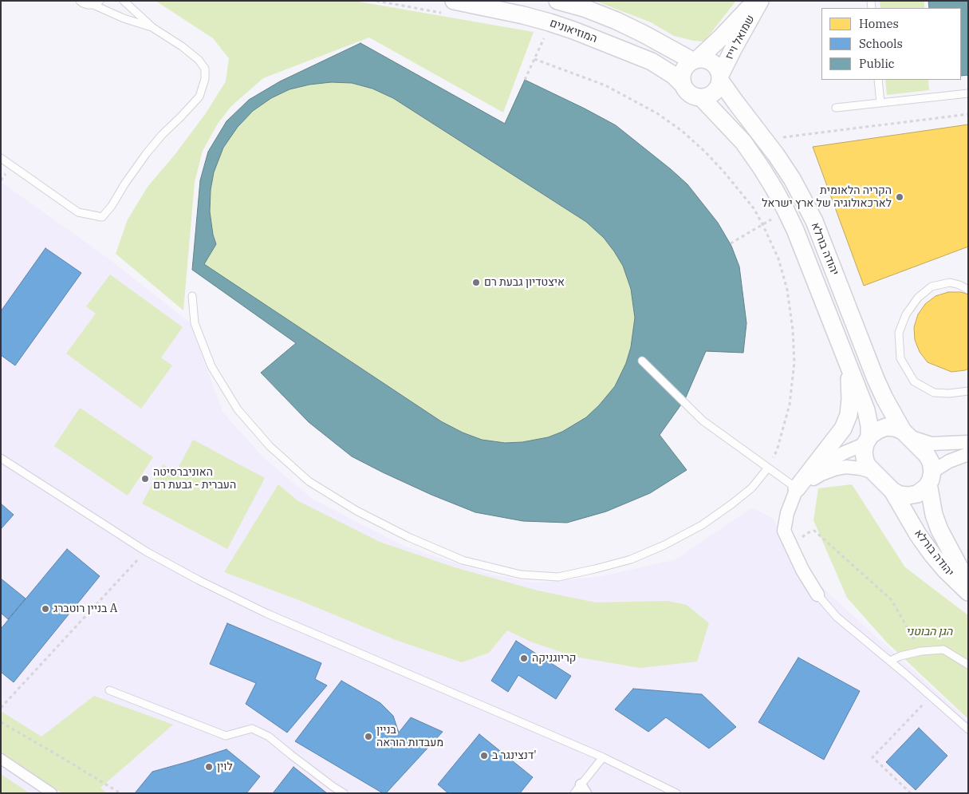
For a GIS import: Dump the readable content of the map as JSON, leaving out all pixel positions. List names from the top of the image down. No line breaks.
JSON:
{"streets":{"street":["המוזיאונים","שמואל וייז","יהודה בורלא"]},"crossings":[["המוזיאונים","שמואל וייז"],["המוזיאונים","יהודה בורלא"],["שמואל וייז","יהודה בורלא"]],"parks":["הגן הבוטני"],"places":["הקריה הלאומית לארכאולוגיה של ארץ ישראל","איצטדיון גבעת רם","האוניברסיטה העברית - גבעת רם","בניין רוטברג A","קריוגניקה","בניין מעבדות הוראה","דנצינגר ב'","לוין"],"legend":["Homes","Schools","Public"]}
